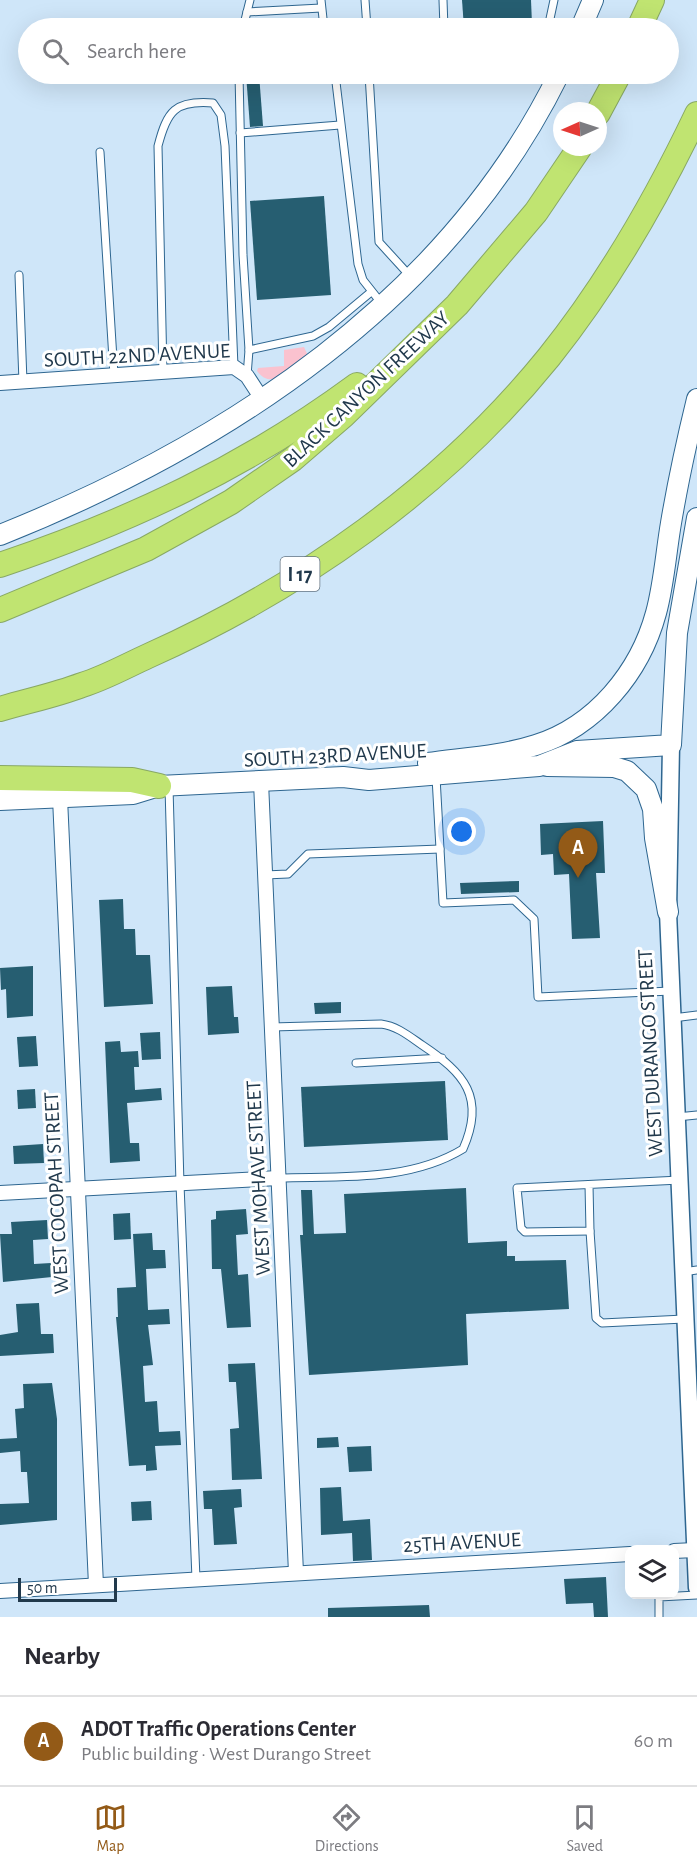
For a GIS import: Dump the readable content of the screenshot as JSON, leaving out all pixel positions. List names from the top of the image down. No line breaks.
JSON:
{"streets":{"highway":["BLACK CANYON FREEWAY","I 17"],"main road":["SOUTH 23RD AVENUE","WEST DURANGO STREET"],"street":["SOUTH 22ND AVENUE","WEST MOHAVE STREET","WEST COCOPAH STREET","25TH AVENUE"]},"crossings":[["SOUTH 23RD AVENUE","WEST DURANGO STREET"],["SOUTH 23RD AVENUE","WEST MOHAVE STREET"],["SOUTH 23RD AVENUE","WEST COCOPAH STREET"],["WEST MOHAVE STREET","25TH AVENUE"],["WEST COCOPAH STREET","25TH AVENUE"]],"scale_bar":"50 m","north":"left","page":{"search":"Search here","pins":"A","scale":"50 m","heading":"Nearby","list":[{"mark":"A","name":"ADOT Traffic Operations Center","note":"Public building · West Durango Street","value":"60 m"}],"nav":["Map","Directions","Saved"]}}
